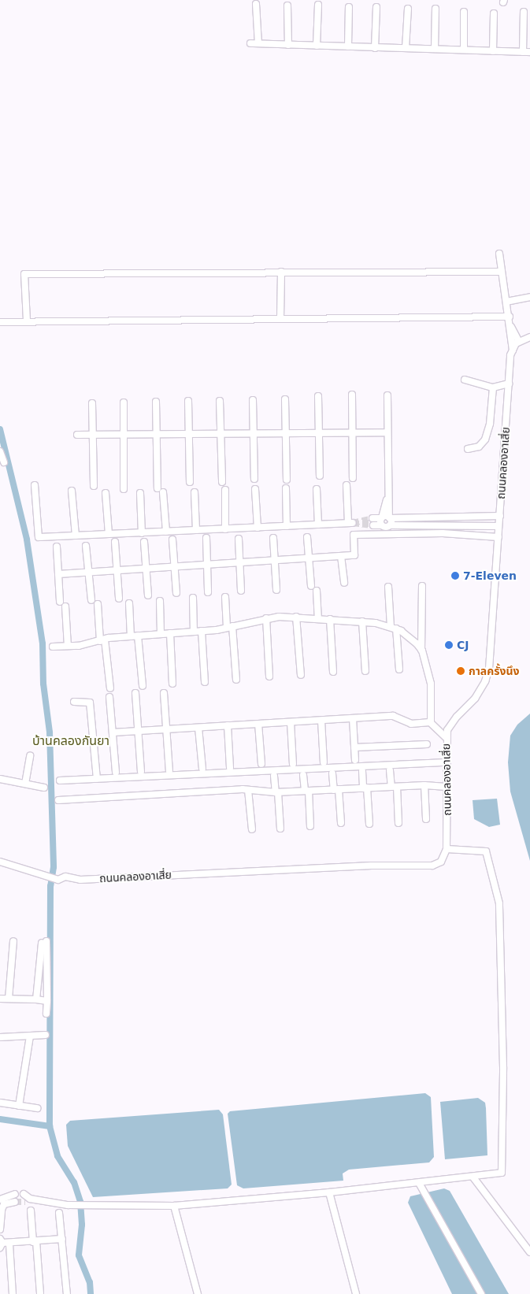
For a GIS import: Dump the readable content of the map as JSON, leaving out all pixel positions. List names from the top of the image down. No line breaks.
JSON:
{"streets":{"street":["ถนนคลองอาเสี่ย"]},"districts":["บ้านคลองกันยา"],"places":["7-Eleven","CJ","กาลครั้งนึง"]}
